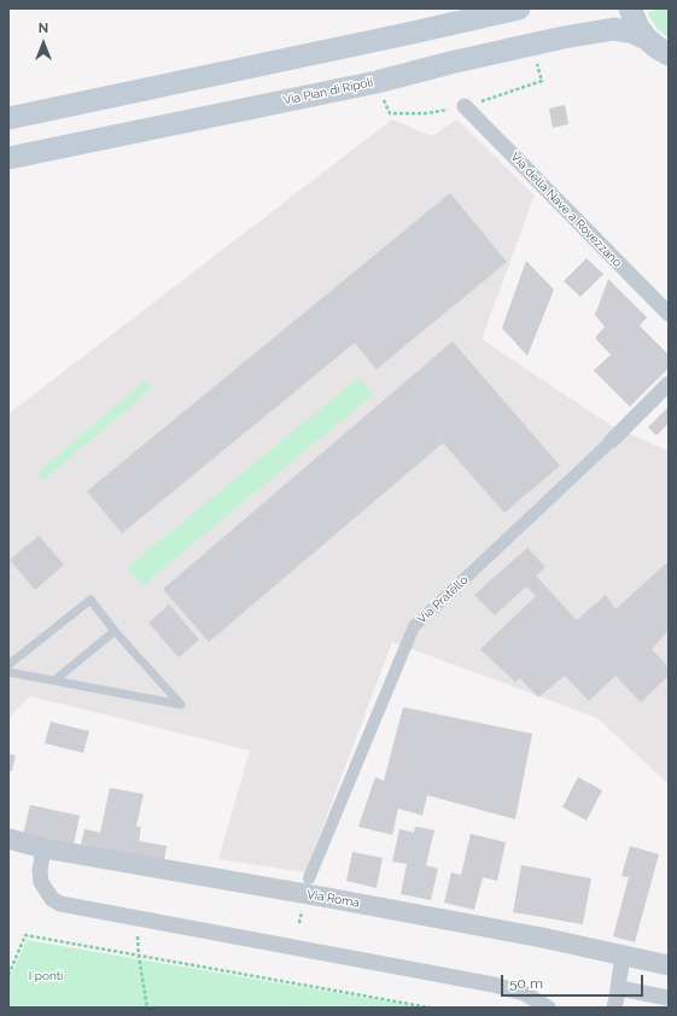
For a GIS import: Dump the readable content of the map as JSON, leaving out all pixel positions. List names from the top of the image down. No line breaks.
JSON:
{"streets":{"main road":["Via Pian di Ripoli"],"street":["Via della Nave a Rovezzano","Via Pratello","Via Roma"]},"parks":["I ponti"],"scale_bar":"50 m","north":"top"}
